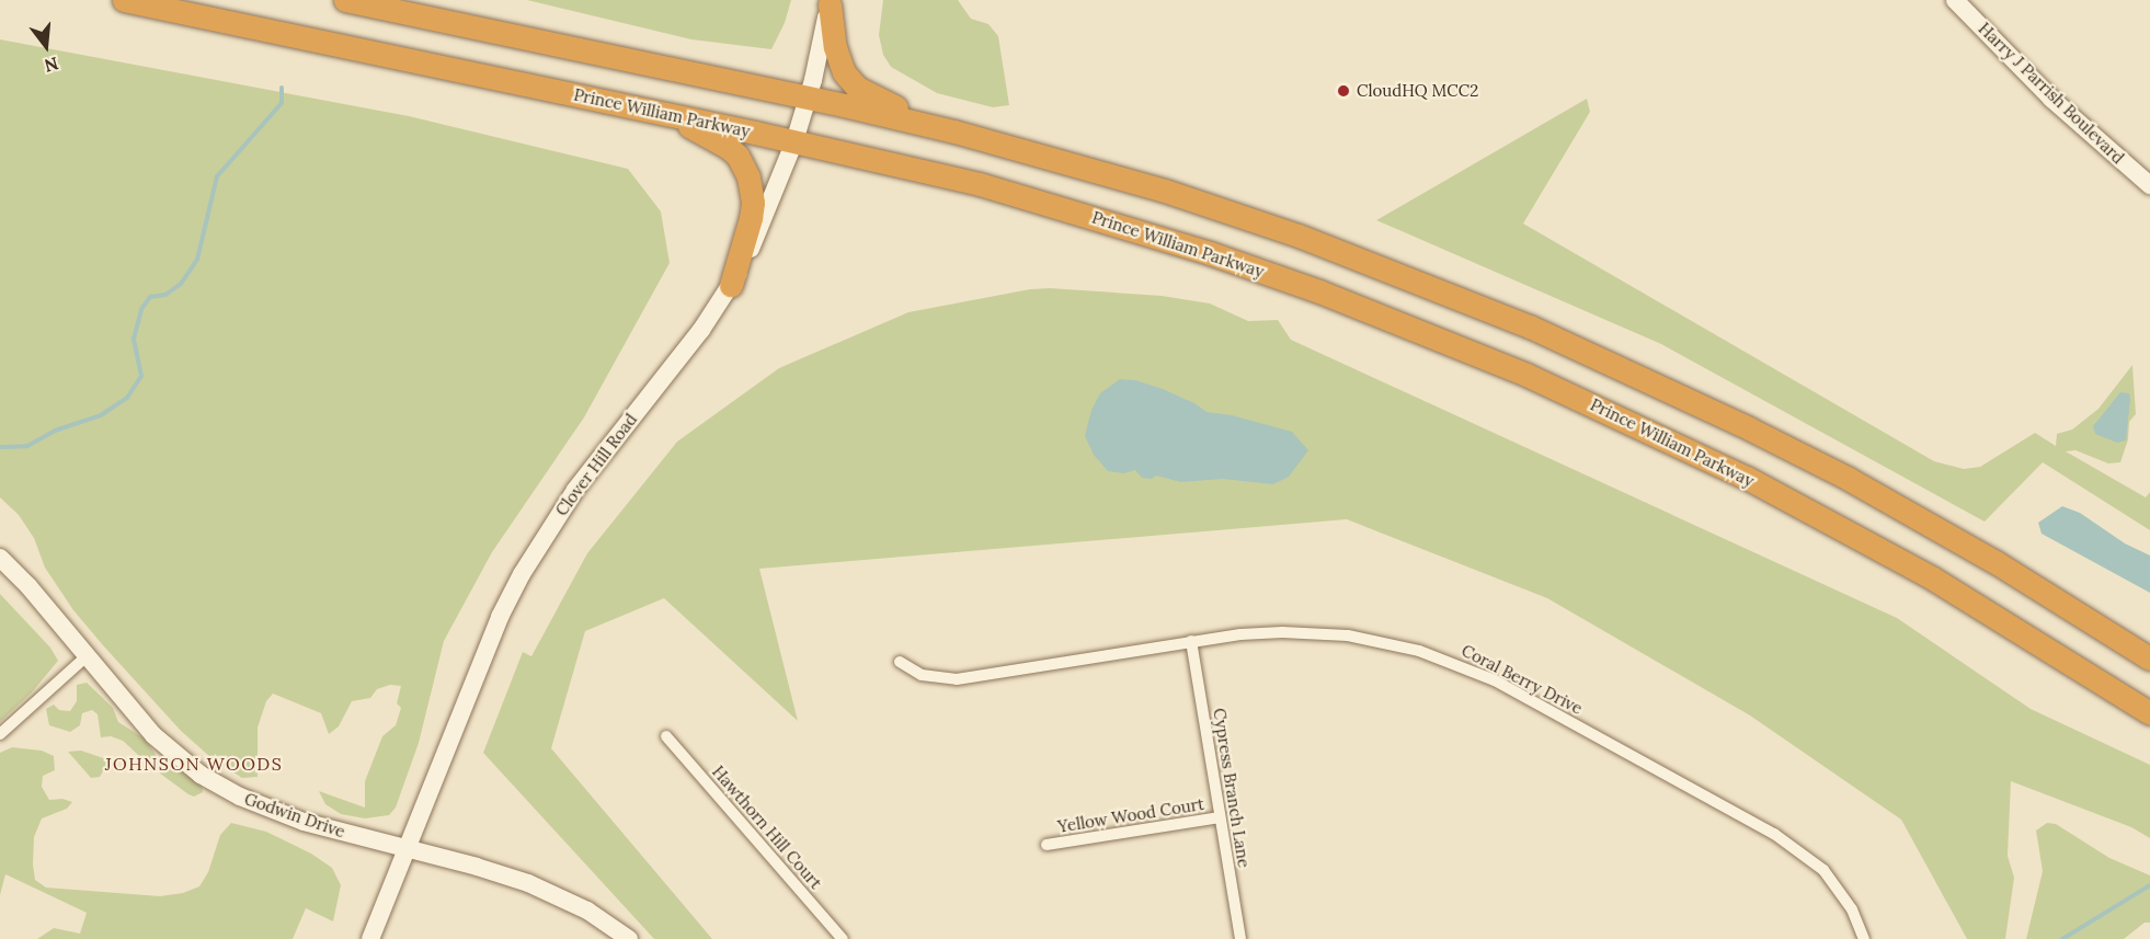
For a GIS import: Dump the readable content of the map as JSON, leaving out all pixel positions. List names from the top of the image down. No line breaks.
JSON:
{"streets":{"highway":["Prince William Parkway"],"street":["Harry J Parrish Boulevard","Clover Hill Road","Coral Berry Drive","Cypress Branch Lane","Godwin Drive","Yellow Wood Court","Hawthorn Hill Court"]},"crossings":[["Prince William Parkway","Clover Hill Road"],["Clover Hill Road","Godwin Drive"],["Coral Berry Drive","Cypress Branch Lane"],["Cypress Branch Lane","Yellow Wood Court"]],"districts":["JOHNSON WOODS"],"places":["CloudHQ MCC2"],"north":"bottom"}
